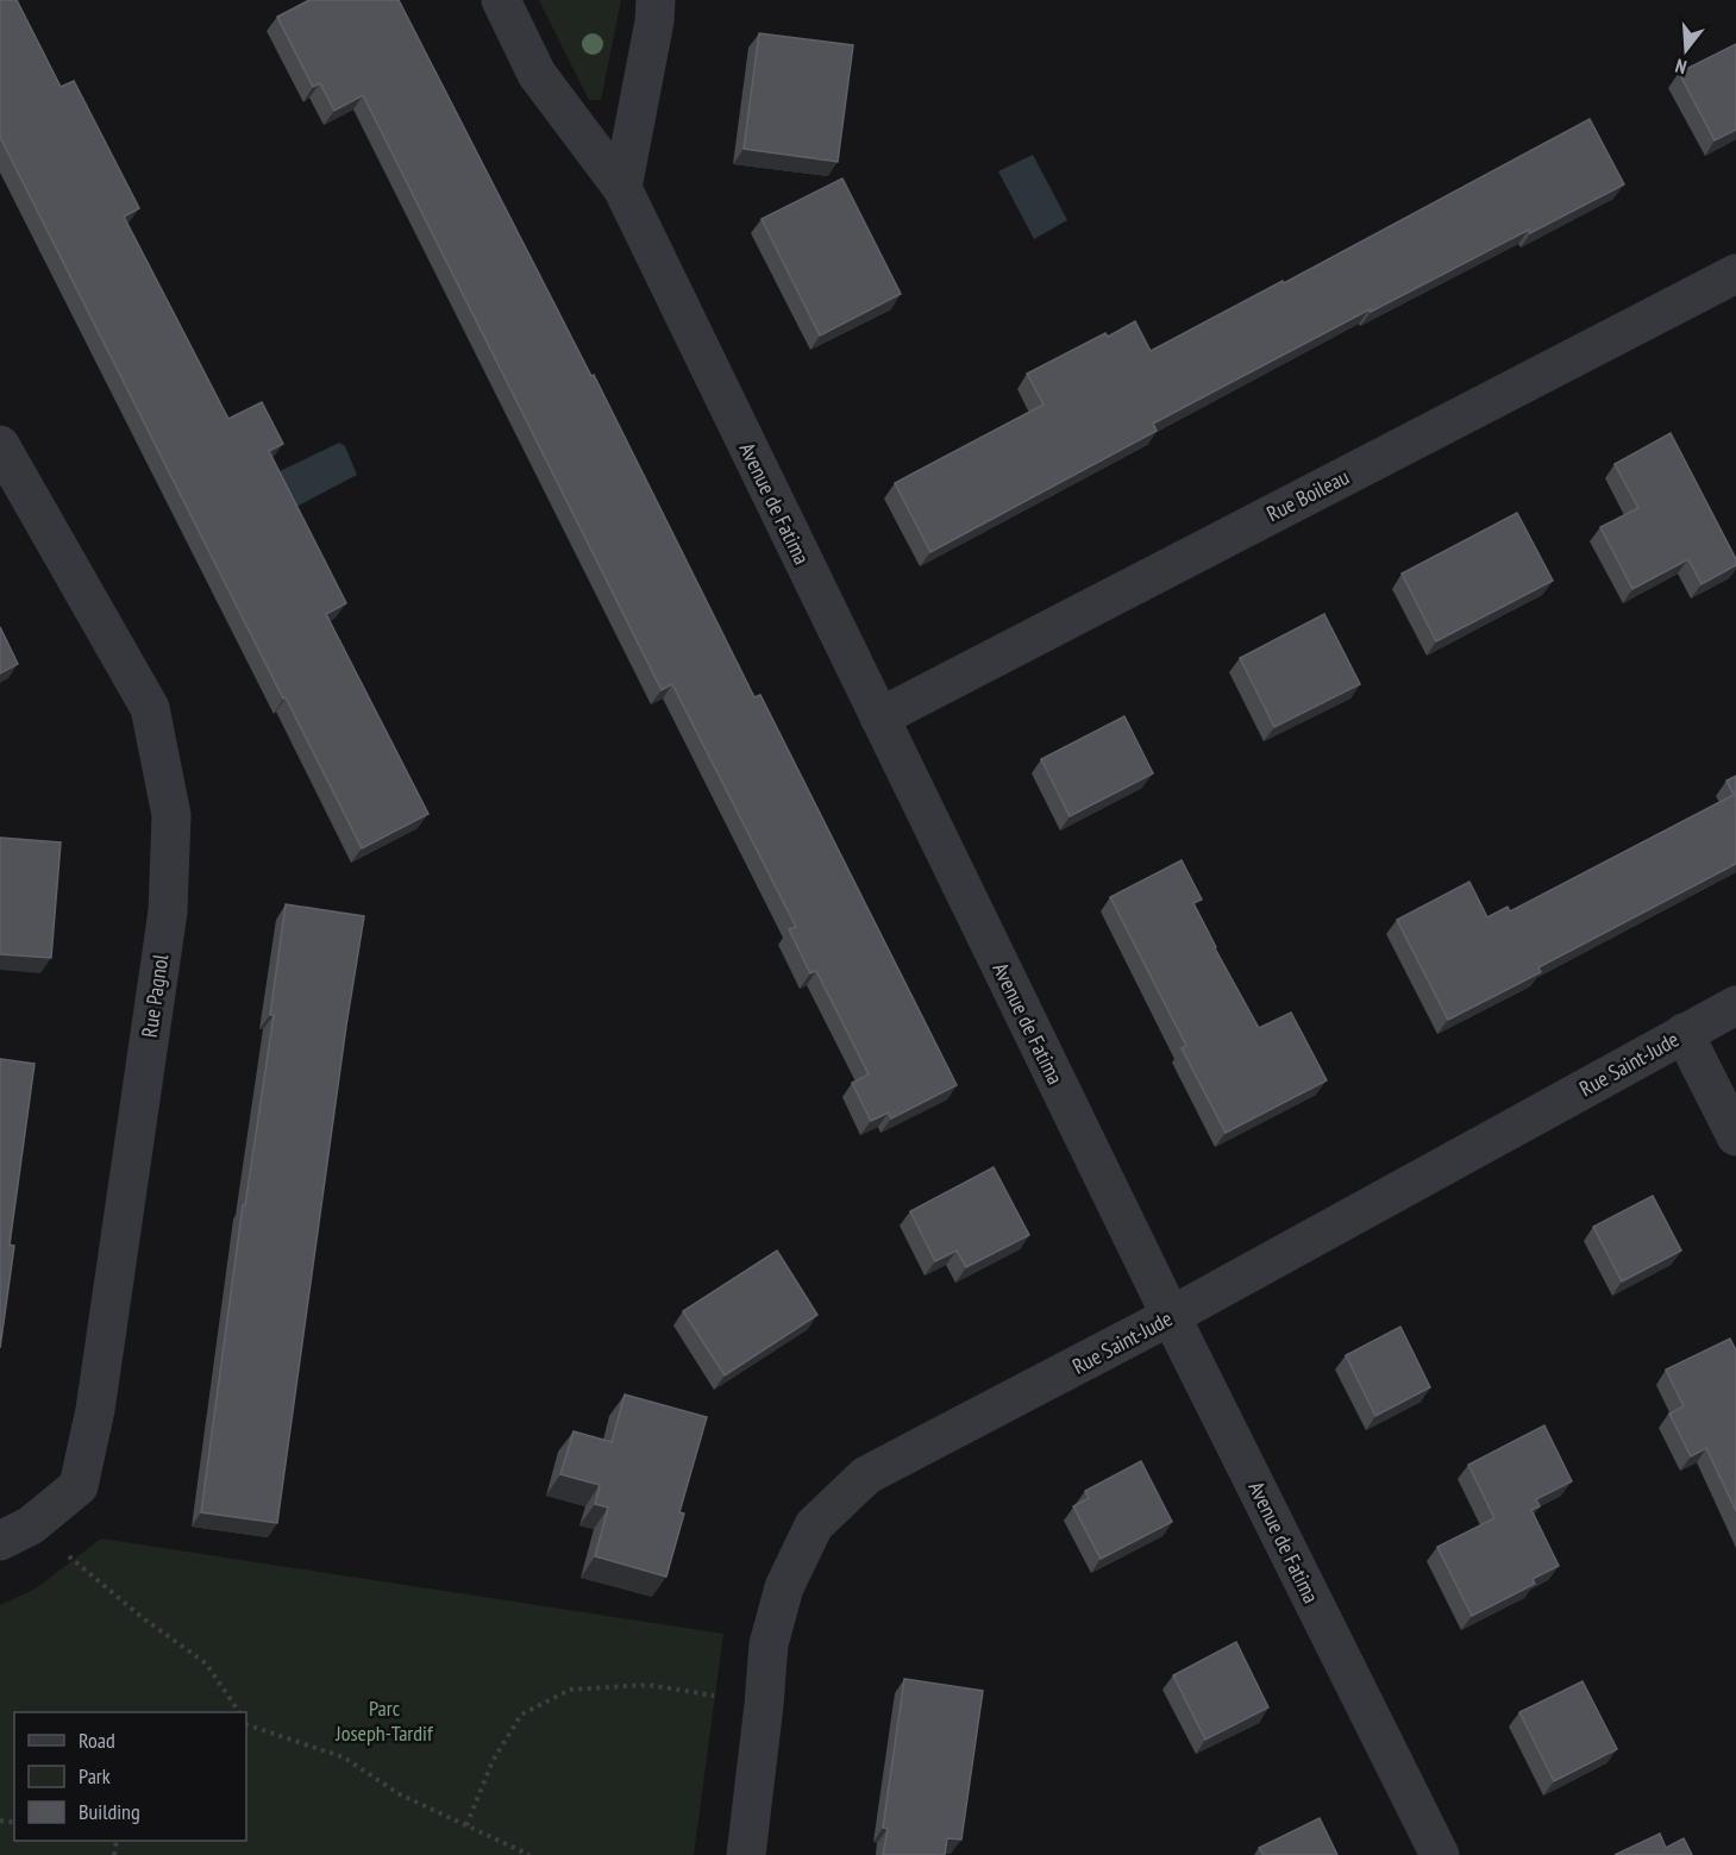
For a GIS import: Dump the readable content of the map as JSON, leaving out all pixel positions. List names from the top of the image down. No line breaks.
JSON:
{"streets":{"street":["Rue Boileau","Avenue de Fatima","Rue Pagnol","Rue Saint-Jude"]},"crossings":[["Rue Boileau","Avenue de Fatima"],["Avenue de Fatima","Rue Saint-Jude"]],"parks":["Parc Joseph-Tardif"],"legend":["Road","Park","Building"],"north":"bottom"}
